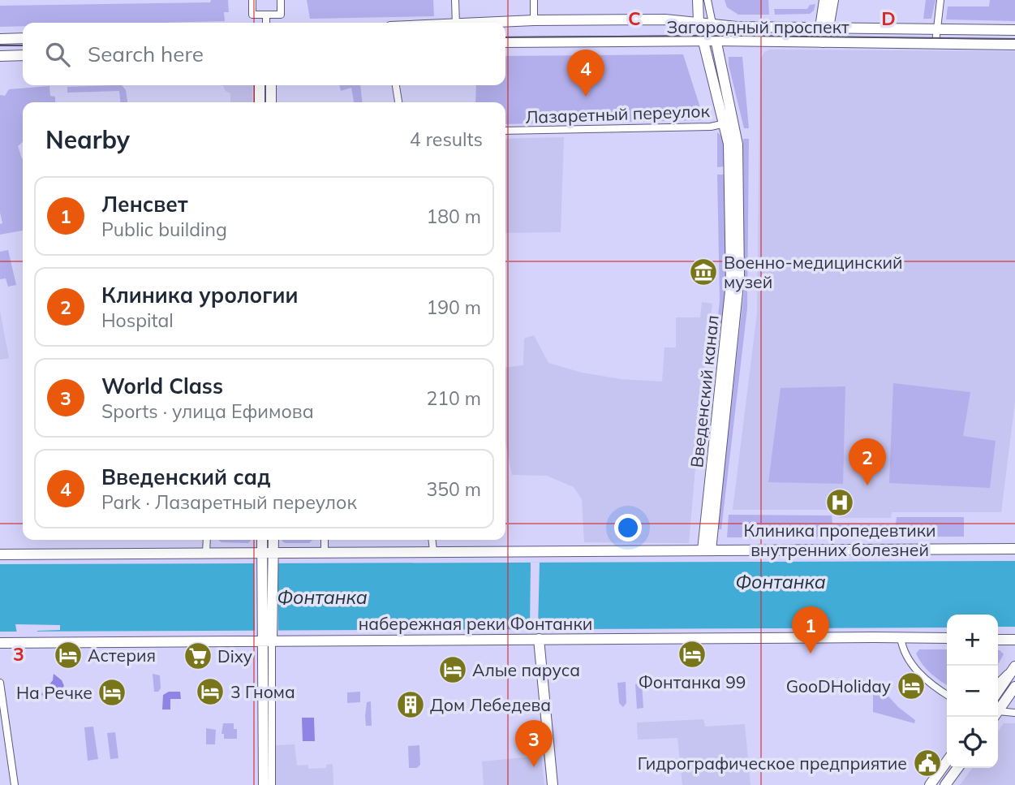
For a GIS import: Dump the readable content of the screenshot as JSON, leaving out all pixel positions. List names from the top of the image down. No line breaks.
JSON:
{"streets":{"main road":["Загородный проспект","Введенский канал","набережная реки Фонтанки"],"street":["Лазаретный переулок"]},"crossings":[["Загородный проспект","Введенский канал"],["Лазаретный переулок","Введенский канал"]],"water":["Фонтанка"],"places":{"museum":["Военно-медицинский музей"],"hospital":["Клиника пропедевтики внутренних болезней"],"hotel":["Фонтанка 99","Астерия","Алые паруса","GooDHoliday","3 Гнома","На Речке"],"supermarket":["Dixy"],"building":["Дом Лебедева"],"public building":["Гидрографическое предприятие"]},"page":{"search":"Search here","pins":["4","2","1","3"],"heading":["Nearby","4 results"],"list":[{"mark":"1","name":"Ленсвет","note":"Public building","value":"180 m"},{"mark":"2","name":"Клиника урологии","note":"Hospital","value":"190 m"},{"mark":"3","name":"World Class","note":"Sports · улица Ефимова","value":"210 m"},{"mark":"4","name":"Введенский сад","note":"Park · Лазаретный переулок","value":"350 m"}],"map_buttons":["+","−"]},"grid":{"columns":["C","D"],"rows":["3"]}}
